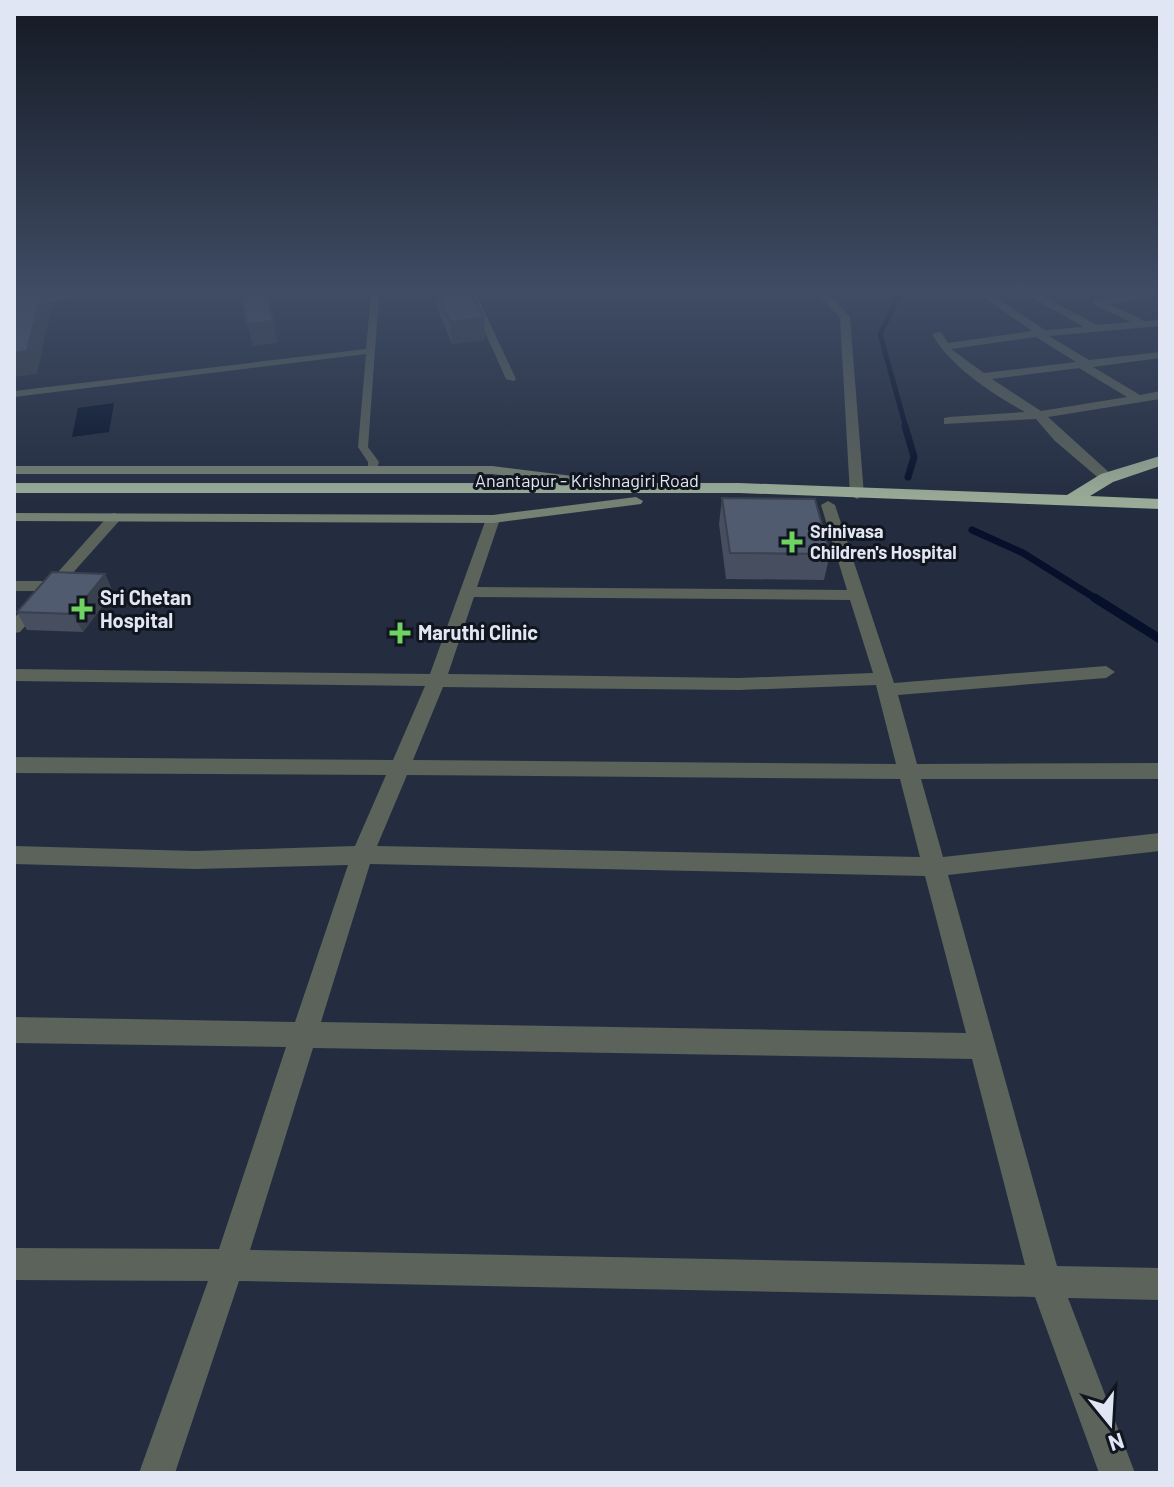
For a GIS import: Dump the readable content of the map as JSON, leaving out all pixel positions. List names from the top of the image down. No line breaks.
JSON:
{"streets":{"highway":["Anantapur - Krishnagiri Road"]},"places":{"health":["Srinivasa Children's Hospital","Sri Chetan Hospital","Maruthi Clinic"]},"north":"bottom"}
